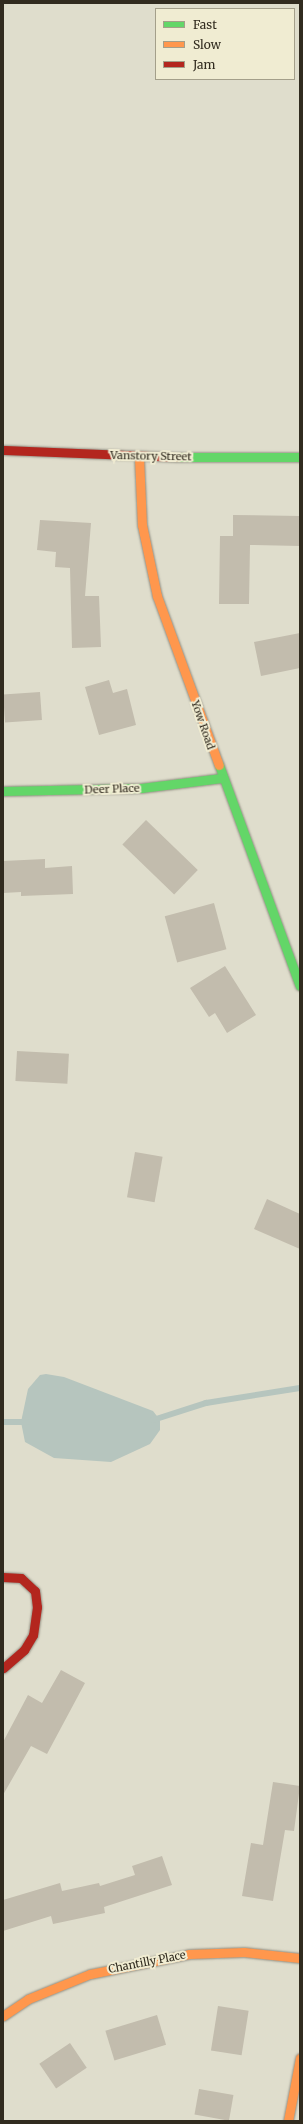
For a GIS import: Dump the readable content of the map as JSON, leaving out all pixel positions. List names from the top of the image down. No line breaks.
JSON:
{"streets":{"street":["Vanstory Street","Yow Road","Deer Place","Chantilly Place"]},"crossings":[["Vanstory Street","Yow Road"],["Yow Road","Deer Place"]],"legend":["Fast","Slow","Jam"]}
